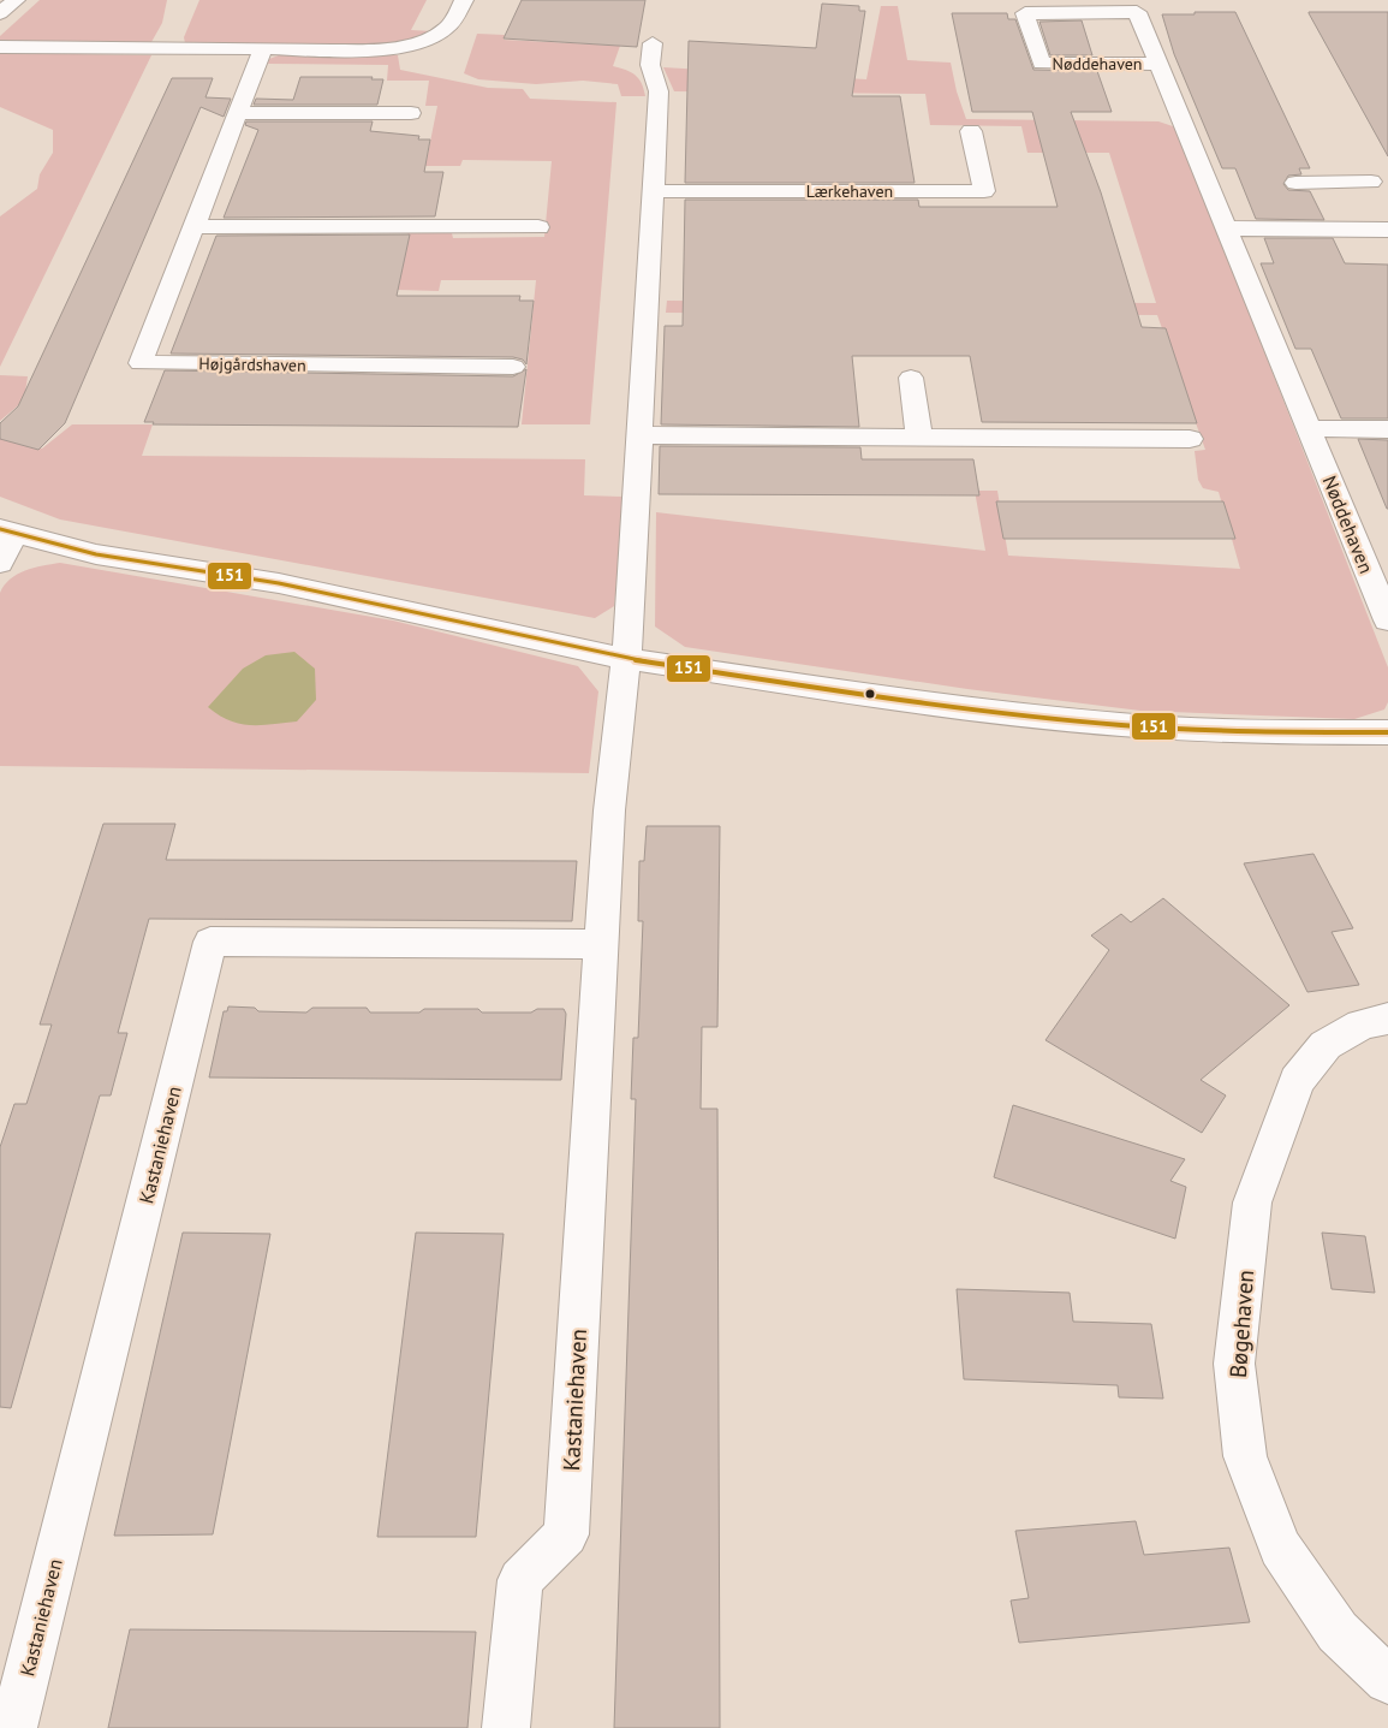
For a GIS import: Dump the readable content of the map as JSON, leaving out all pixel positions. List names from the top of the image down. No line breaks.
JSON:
{"streets":{"street":["Nøddehaven","Lærkehaven","Højgårdshaven","Kastaniehaven","Bøgehaven"]},"lines":["transit line 151"]}
